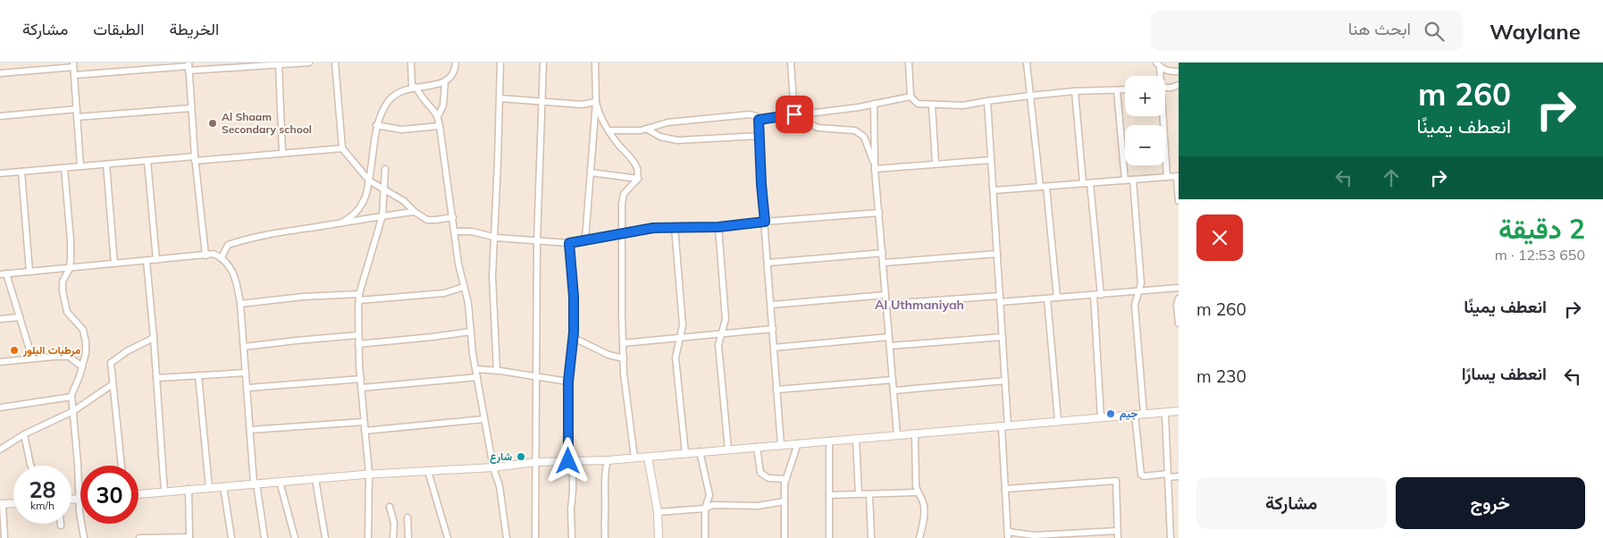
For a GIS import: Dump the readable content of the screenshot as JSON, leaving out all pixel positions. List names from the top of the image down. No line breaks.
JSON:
{"districts":["Al Uthmaniyah"],"places":["Al Shaam Secondary school","مرطبات البلور","جيم","شارع"],"page":{"header":"Waylane","search":"ابحث هنا","nav":["الخريطة","الطبقات","مشاركة"],"turn":["260 m","انعطف يمينًا"],"map_buttons":["+","−"],"heading":["2 دقيقة","650 m · 12:53"],"list":[{"name":"انعطف يمينًا","value":"260 m"},{"name":"انعطف يسارًا","value":"230 m"}],"speed":"28 km/h","limit":"30","buttons":["خروج","مشاركة"]}}
